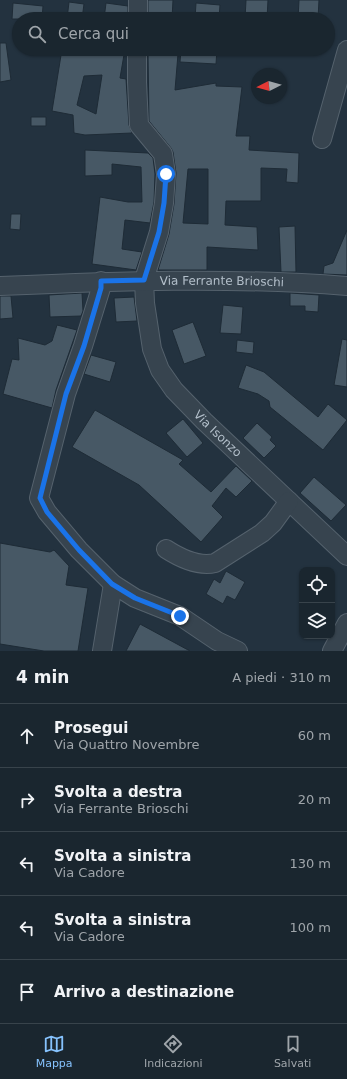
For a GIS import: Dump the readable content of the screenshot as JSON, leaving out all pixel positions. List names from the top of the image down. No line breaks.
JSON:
{"streets":{"street":["Via Ferrante Brioschi","Via Isonzo"]},"crossings":[["Via Ferrante Brioschi","Via Isonzo"]],"north":"left","page":{"search":"Cerca qui","heading":["4 min","A piedi · 310 m"],"list":[["Prosegui","Via Quattro Novembre","60 m"],["Svolta a destra","Via Ferrante Brioschi","20 m"],["Svolta a sinistra","Via Cadore","130 m"],["Svolta a sinistra","Via Cadore","100 m"],"Arrivo a destinazione"],"nav":["Mappa","Indicazioni","Salvati"]}}
